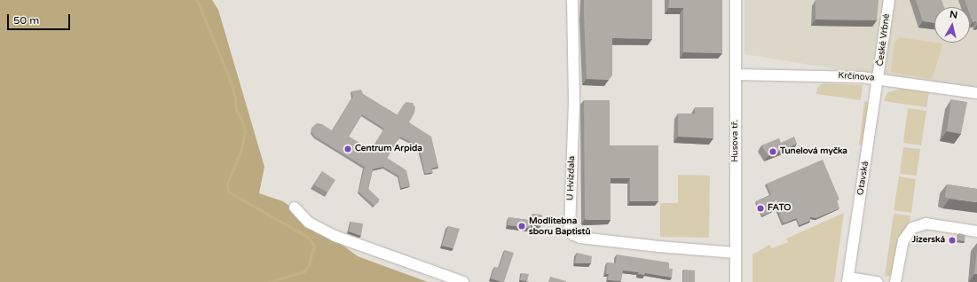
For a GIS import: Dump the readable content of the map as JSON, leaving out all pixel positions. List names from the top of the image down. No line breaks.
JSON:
{"streets":{"street":["České Vrbné","Krčínova","Husova tř.","U Hvízdala","Otavská"]},"crossings":[["České Vrbné","Krčínova"],["České Vrbné","Otavská"],["Krčínova","Husova tř."],["Krčínova","Otavská"],["Husova tř.","U Hvízdala"]],"places":["Centrum Arpida","Tunelová myčka","FATO","Modlitebna sboru Baptistů","Jizerská"],"scale_bar":"50 m","north":"top"}
